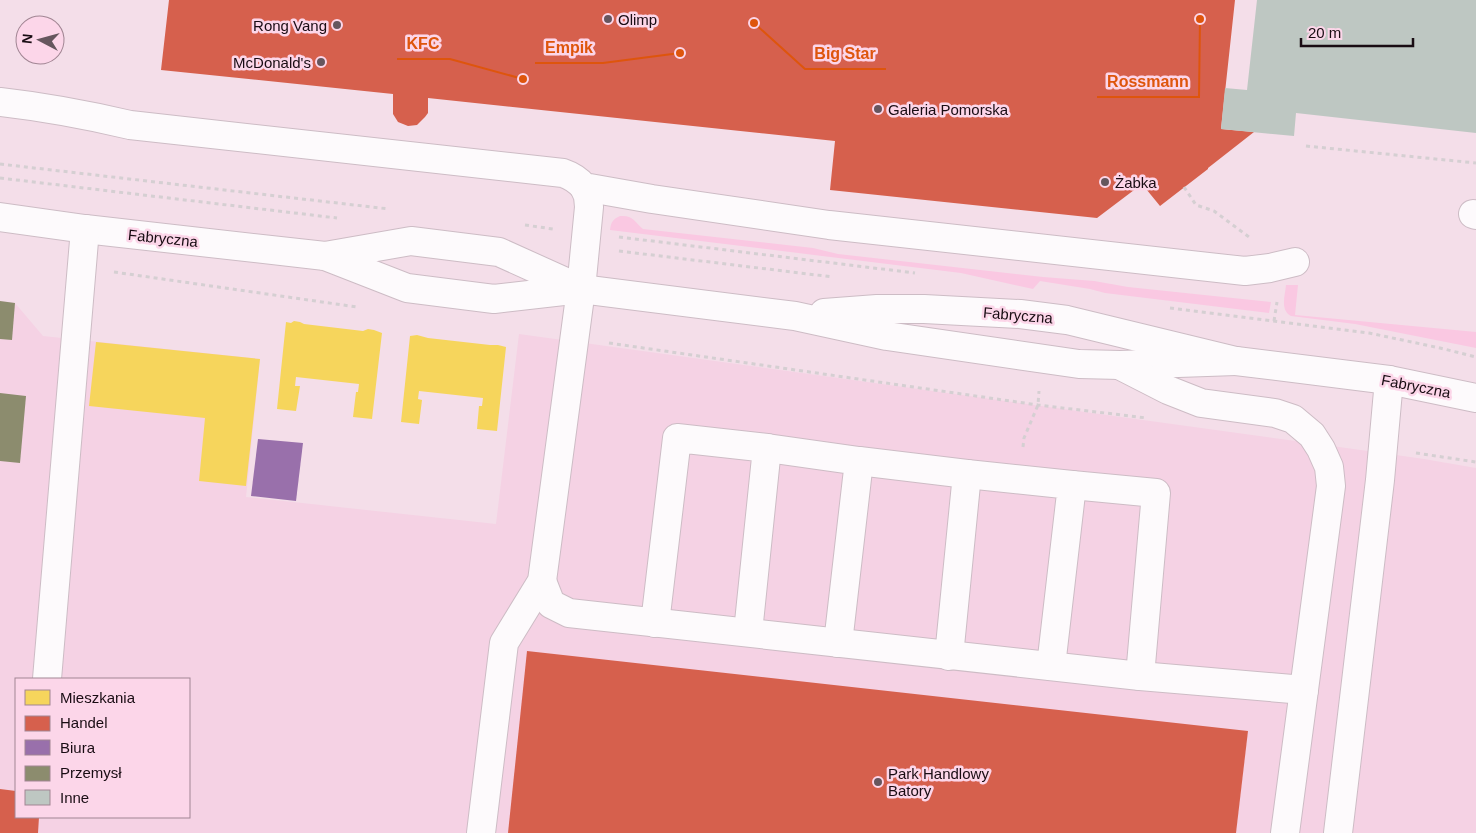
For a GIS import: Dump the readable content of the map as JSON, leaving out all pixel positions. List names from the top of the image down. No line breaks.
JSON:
{"streets":{"street":["Fabryczna"]},"places":["Olimp","Rossmann","Big Star","Rong Vang","Empik","McDonald's","KFC","Galeria Pomorska","Żabka","Park Handlowy Batory"],"legend":["Mieszkania","Handel","Biura","Przemysł","Inne"],"scale_bar":"20 m","north":"left"}
